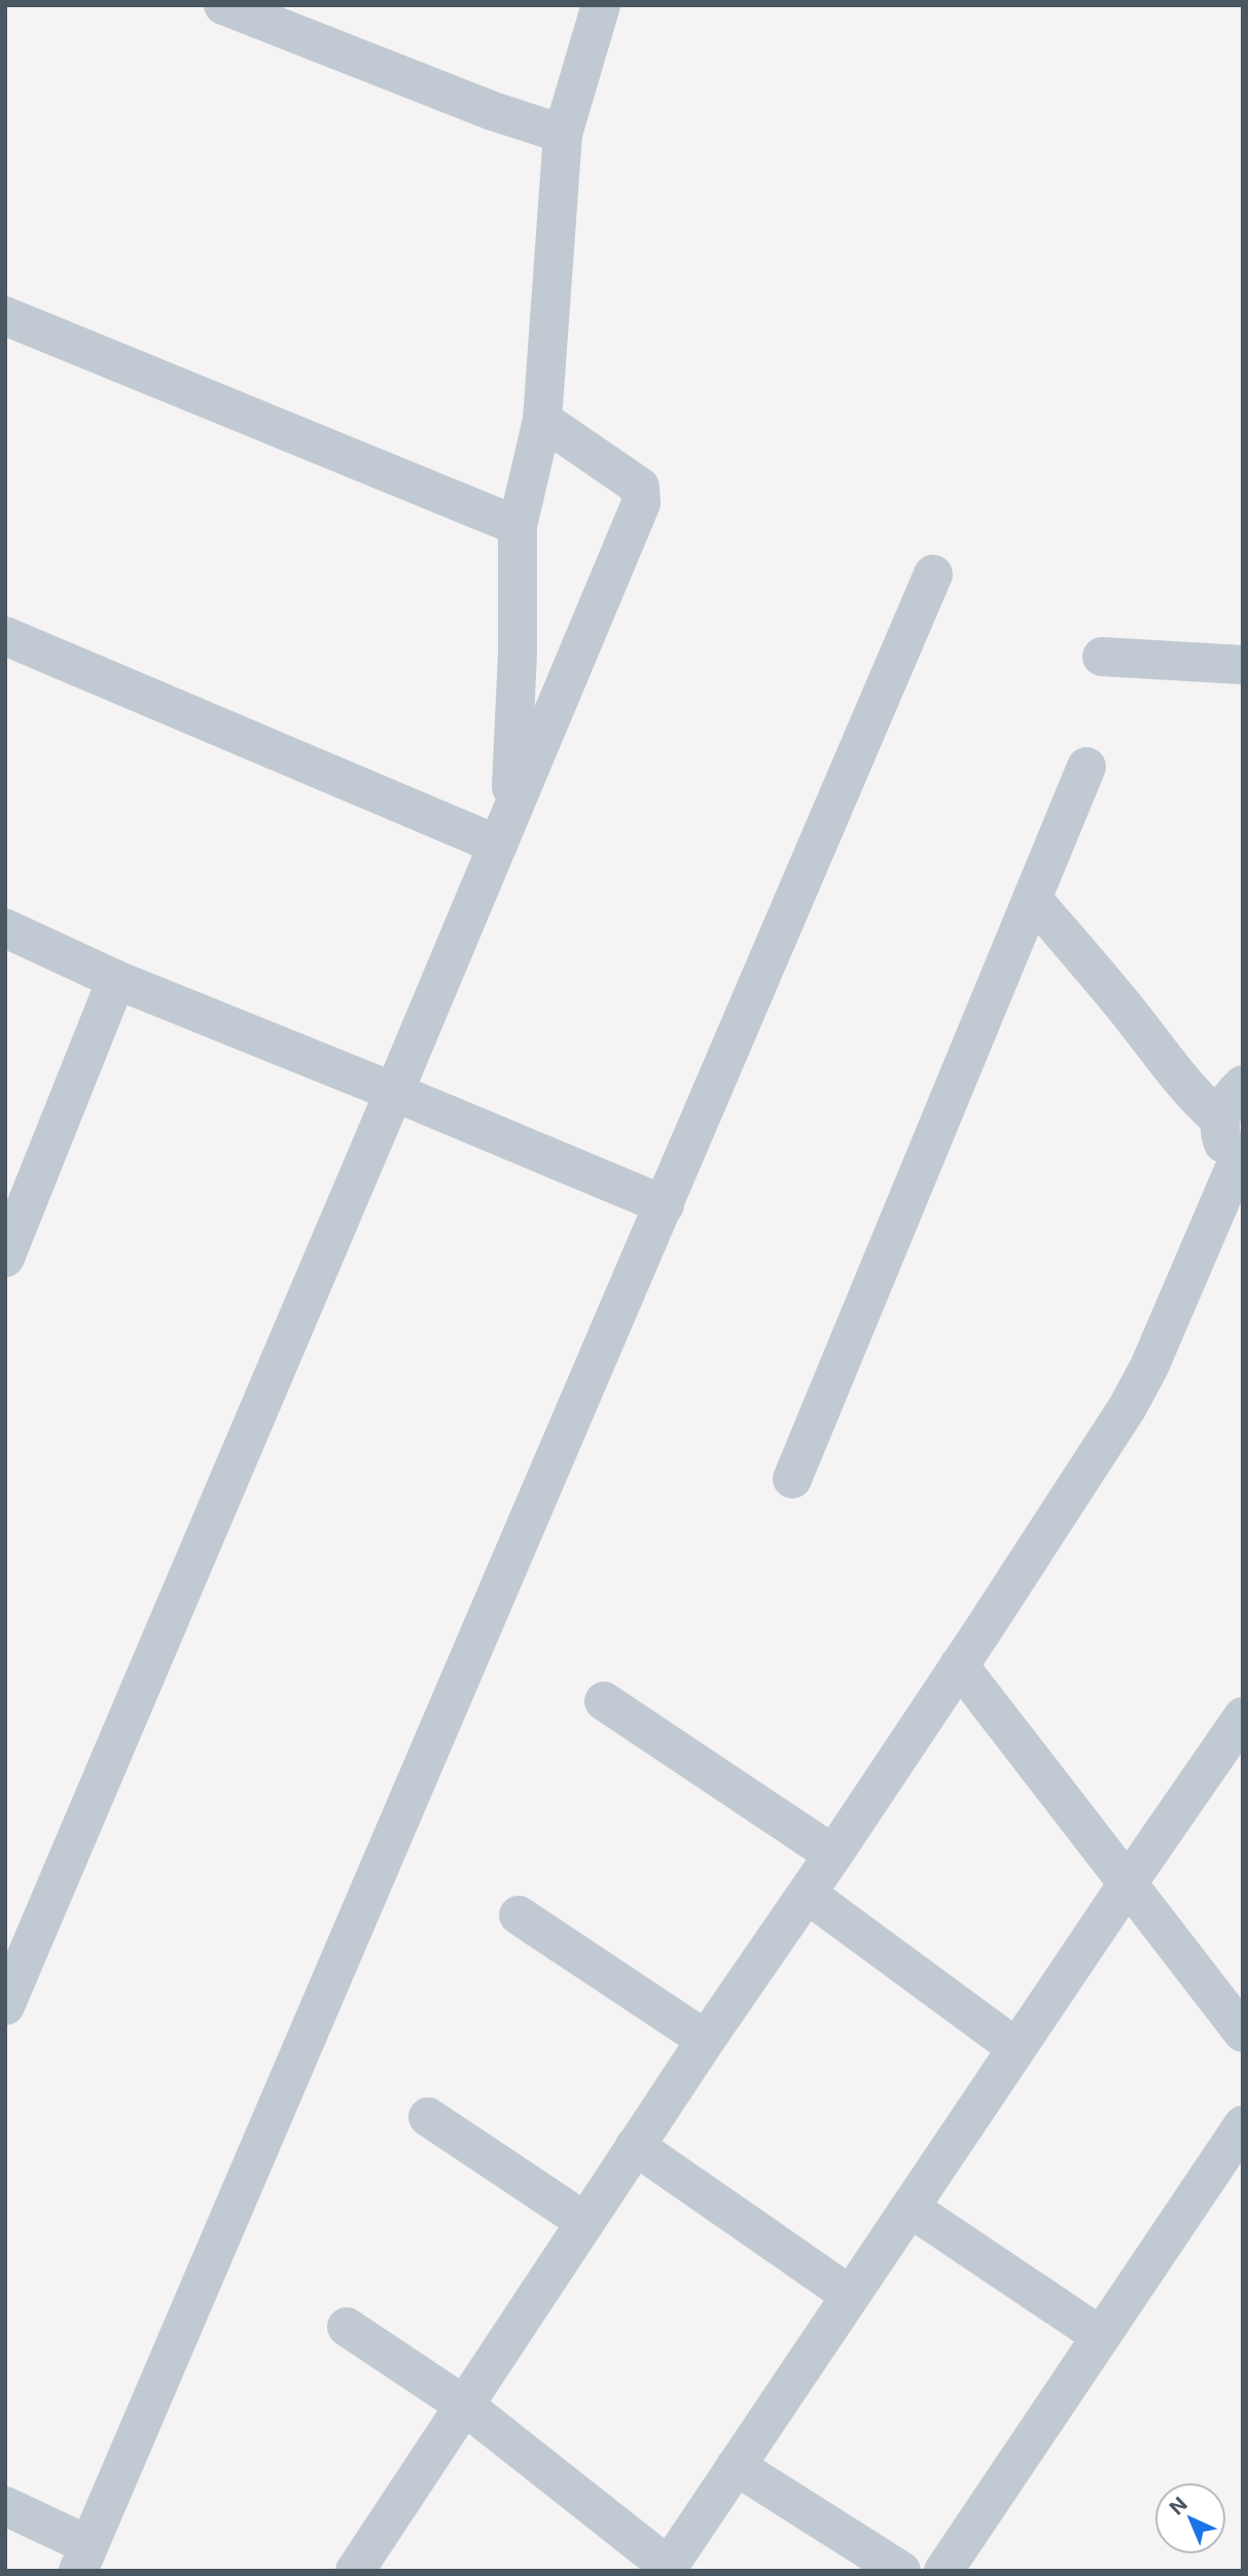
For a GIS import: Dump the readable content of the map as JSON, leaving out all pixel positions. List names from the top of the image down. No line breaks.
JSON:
{"north":"top left"}
